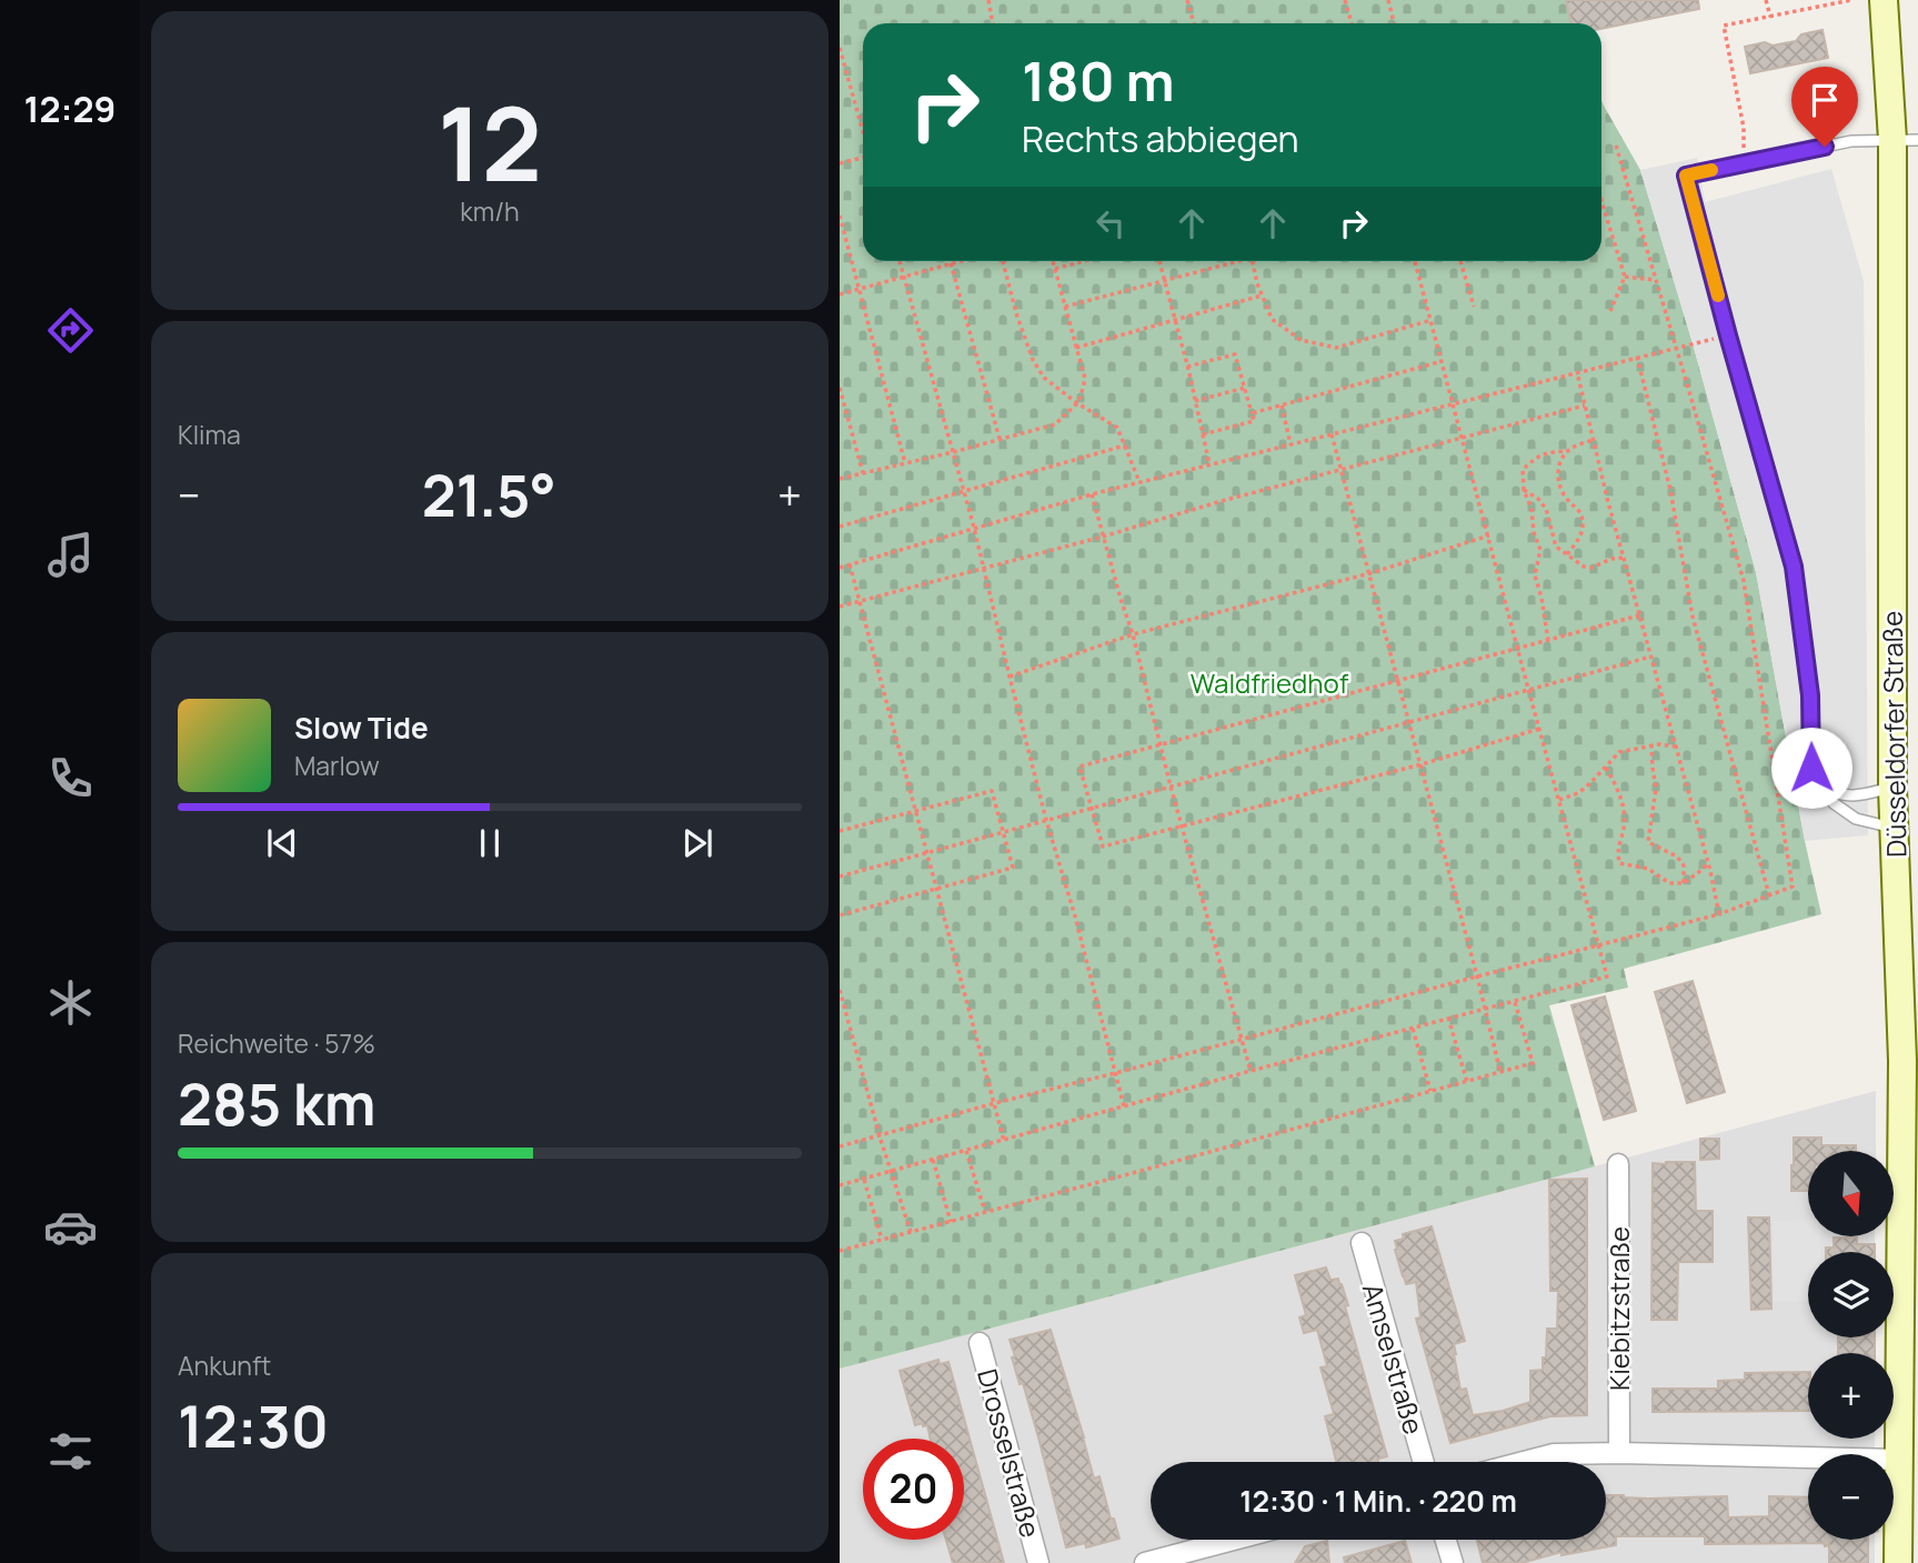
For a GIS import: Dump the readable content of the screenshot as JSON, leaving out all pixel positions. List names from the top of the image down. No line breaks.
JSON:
{"streets":{"main road":["Düsseldorfer Straße"],"street":["Kiebitzstraße","Amselstraße","Drosselstraße"]},"parks":["Waldfriedhof"],"north":"bottom","page":{"tabs":"12:29","tile":[["12","km/h"],"Klima",["Reichweite · 57%","285 km"],["Ankunft","12:30"]],"turn":["180 m","Rechts abbiegen"],"heat":["−","21.5°","+"],"song":["Slow Tide","Marlow"],"map_buttons":["+","−"],"limit":"20","trip":"12:30 · 1 Min. · 220 m"}}
